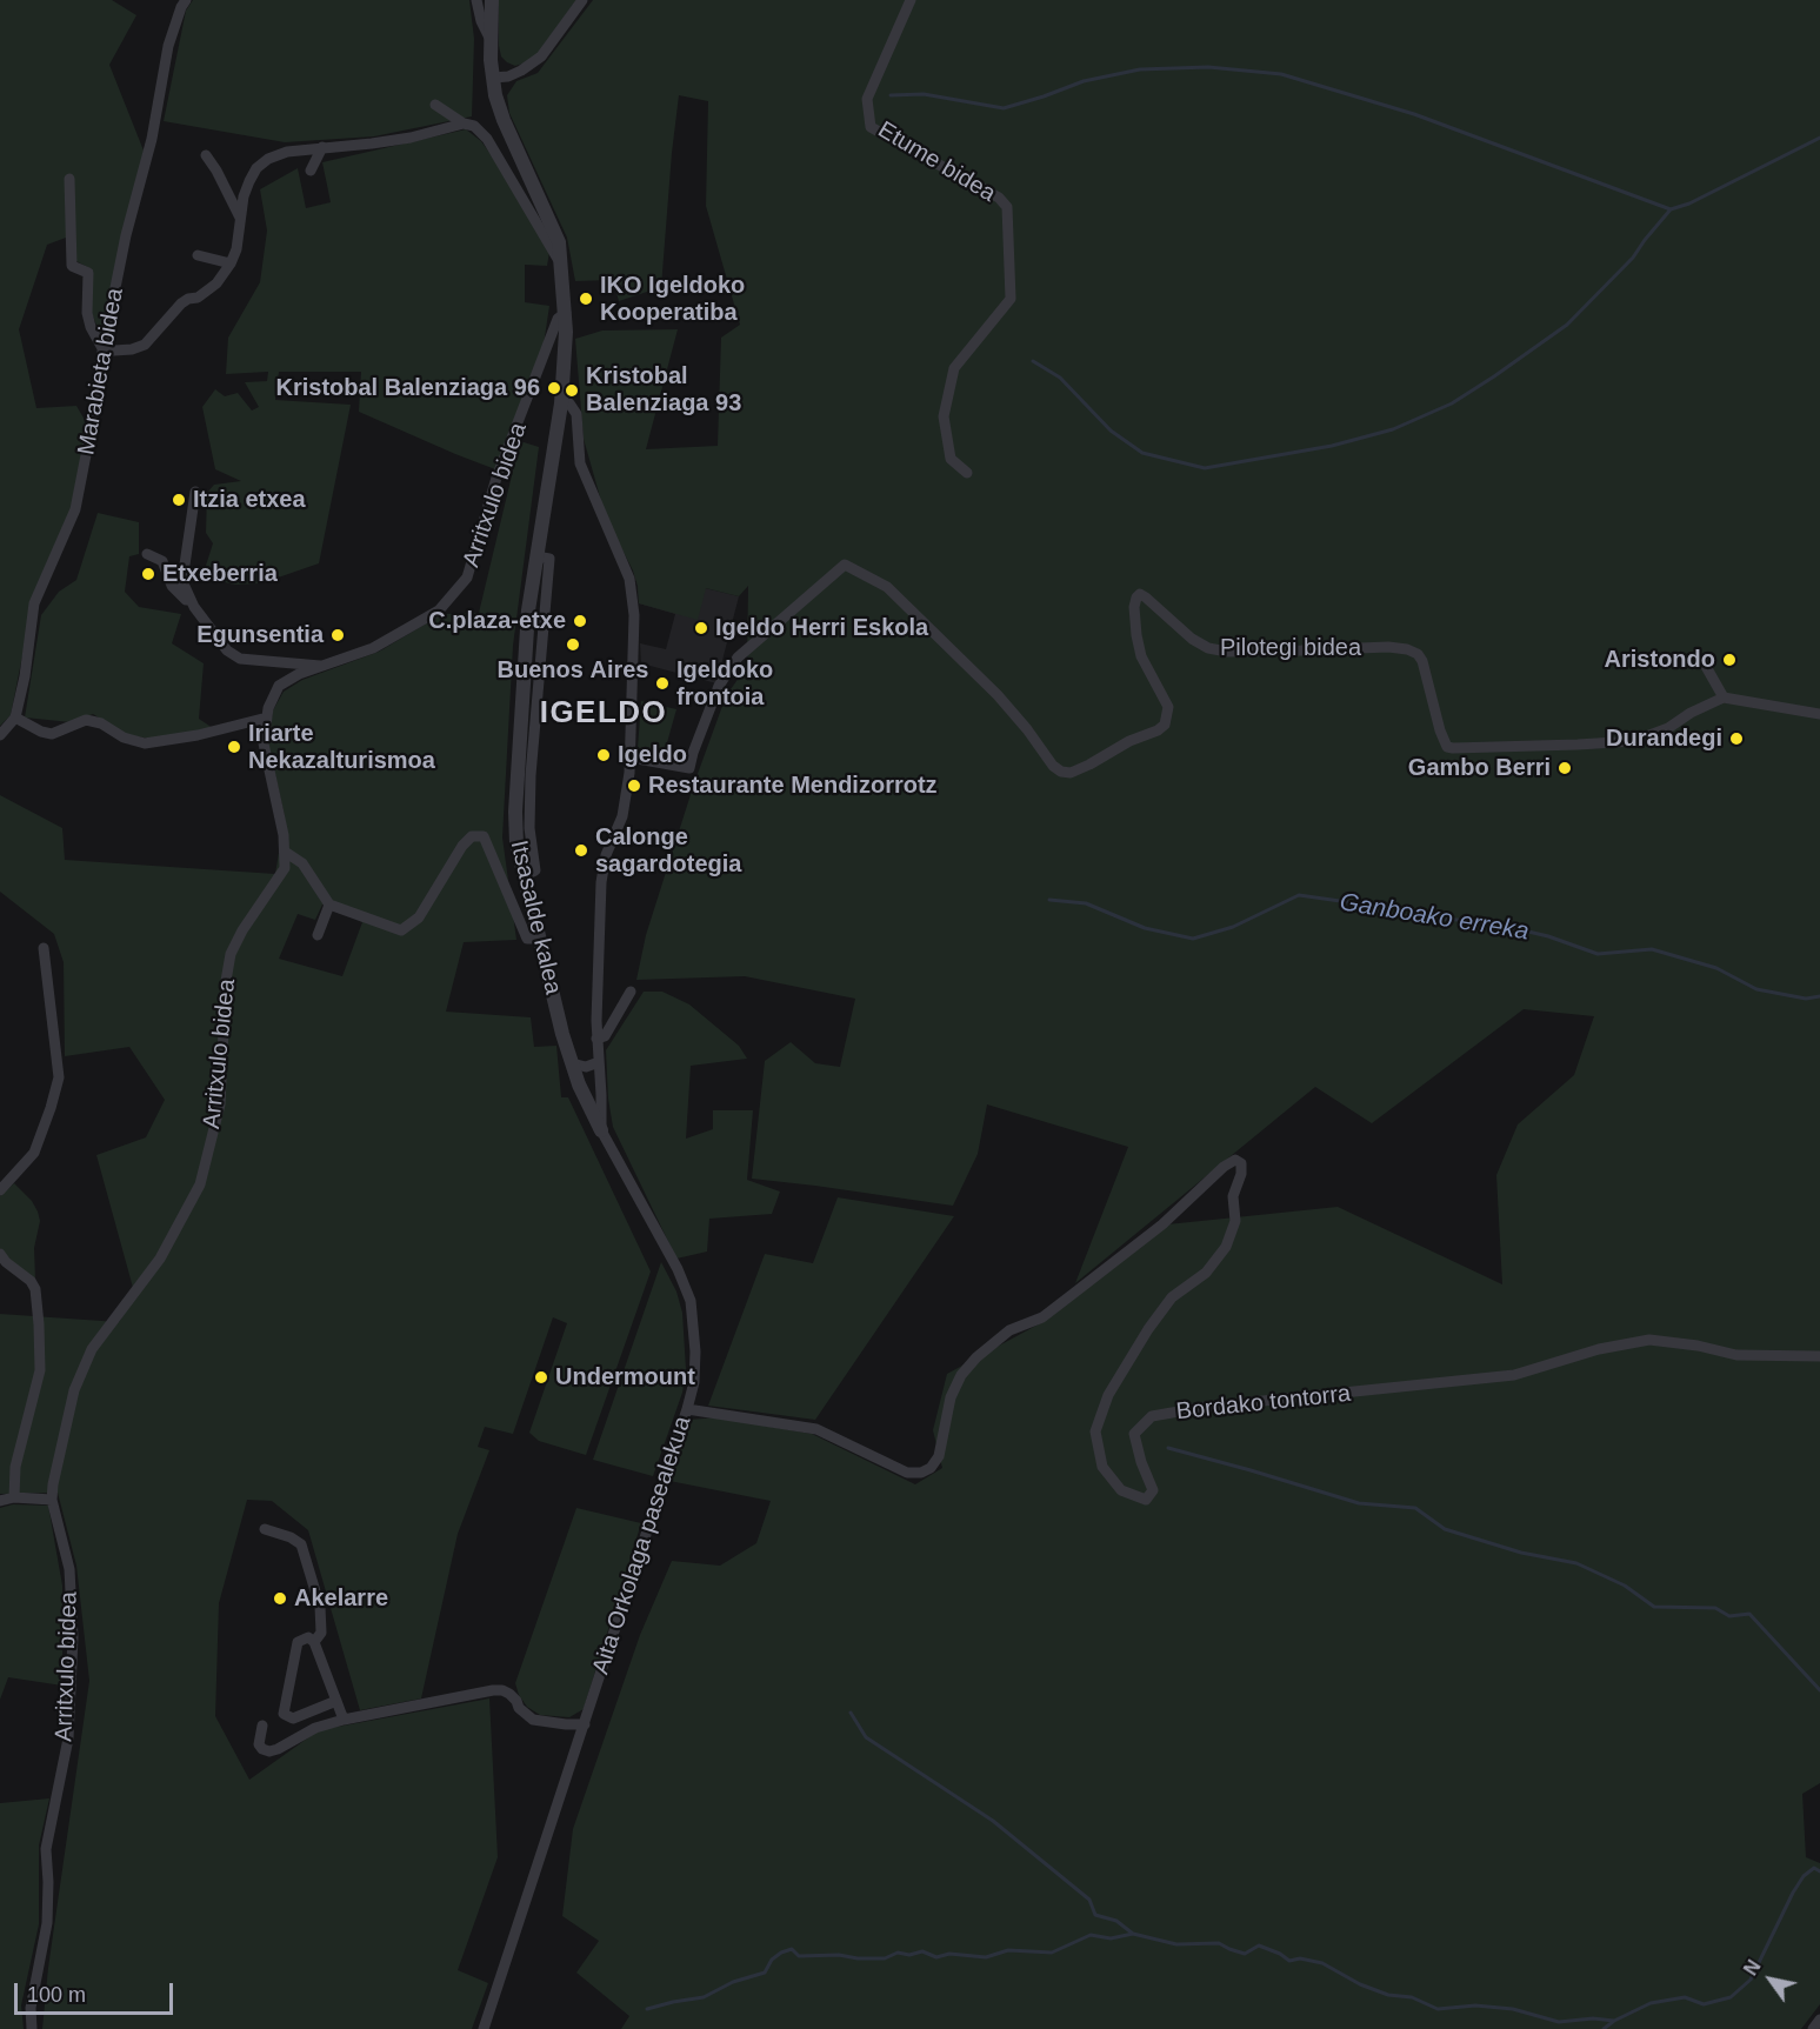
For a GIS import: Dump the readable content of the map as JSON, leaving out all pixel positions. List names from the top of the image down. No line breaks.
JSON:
{"streets":{"street":["Etume bidea","Marabieta bidea","Arritxulo bidea","Pilotegi bidea","Itsasalde kalea","Bordako tontorra","Aita Orkolaga pasealekua"]},"crossings":[["Arritxulo bidea","Itsasalde kalea"],["Pilotegi bidea","Aita Orkolaga pasealekua"],["Itsasalde kalea","Aita Orkolaga pasealekua"],["Bordako tontorra","Aita Orkolaga pasealekua"]],"districts":["IGELDO"],"water":["Ganboako erreka"],"places":["IKO Igeldoko Kooperatiba","Kristobal Balenziaga 96","Kristobal Balenziaga 93","Itzia etxea","Etxeberria","C.plaza-etxe","Igeldo Herri Eskola","Egunsentia","Buenos Aires","Aristondo","Igeldoko frontoia","Durandegi","Iriarte Nekazalturismoa","Igeldo","Gambo Berri","Restaurante Mendizorrotz","Calonge sagardotegia","Undermount","Akelarre"],"scale_bar":"100 m","north":"top left"}
